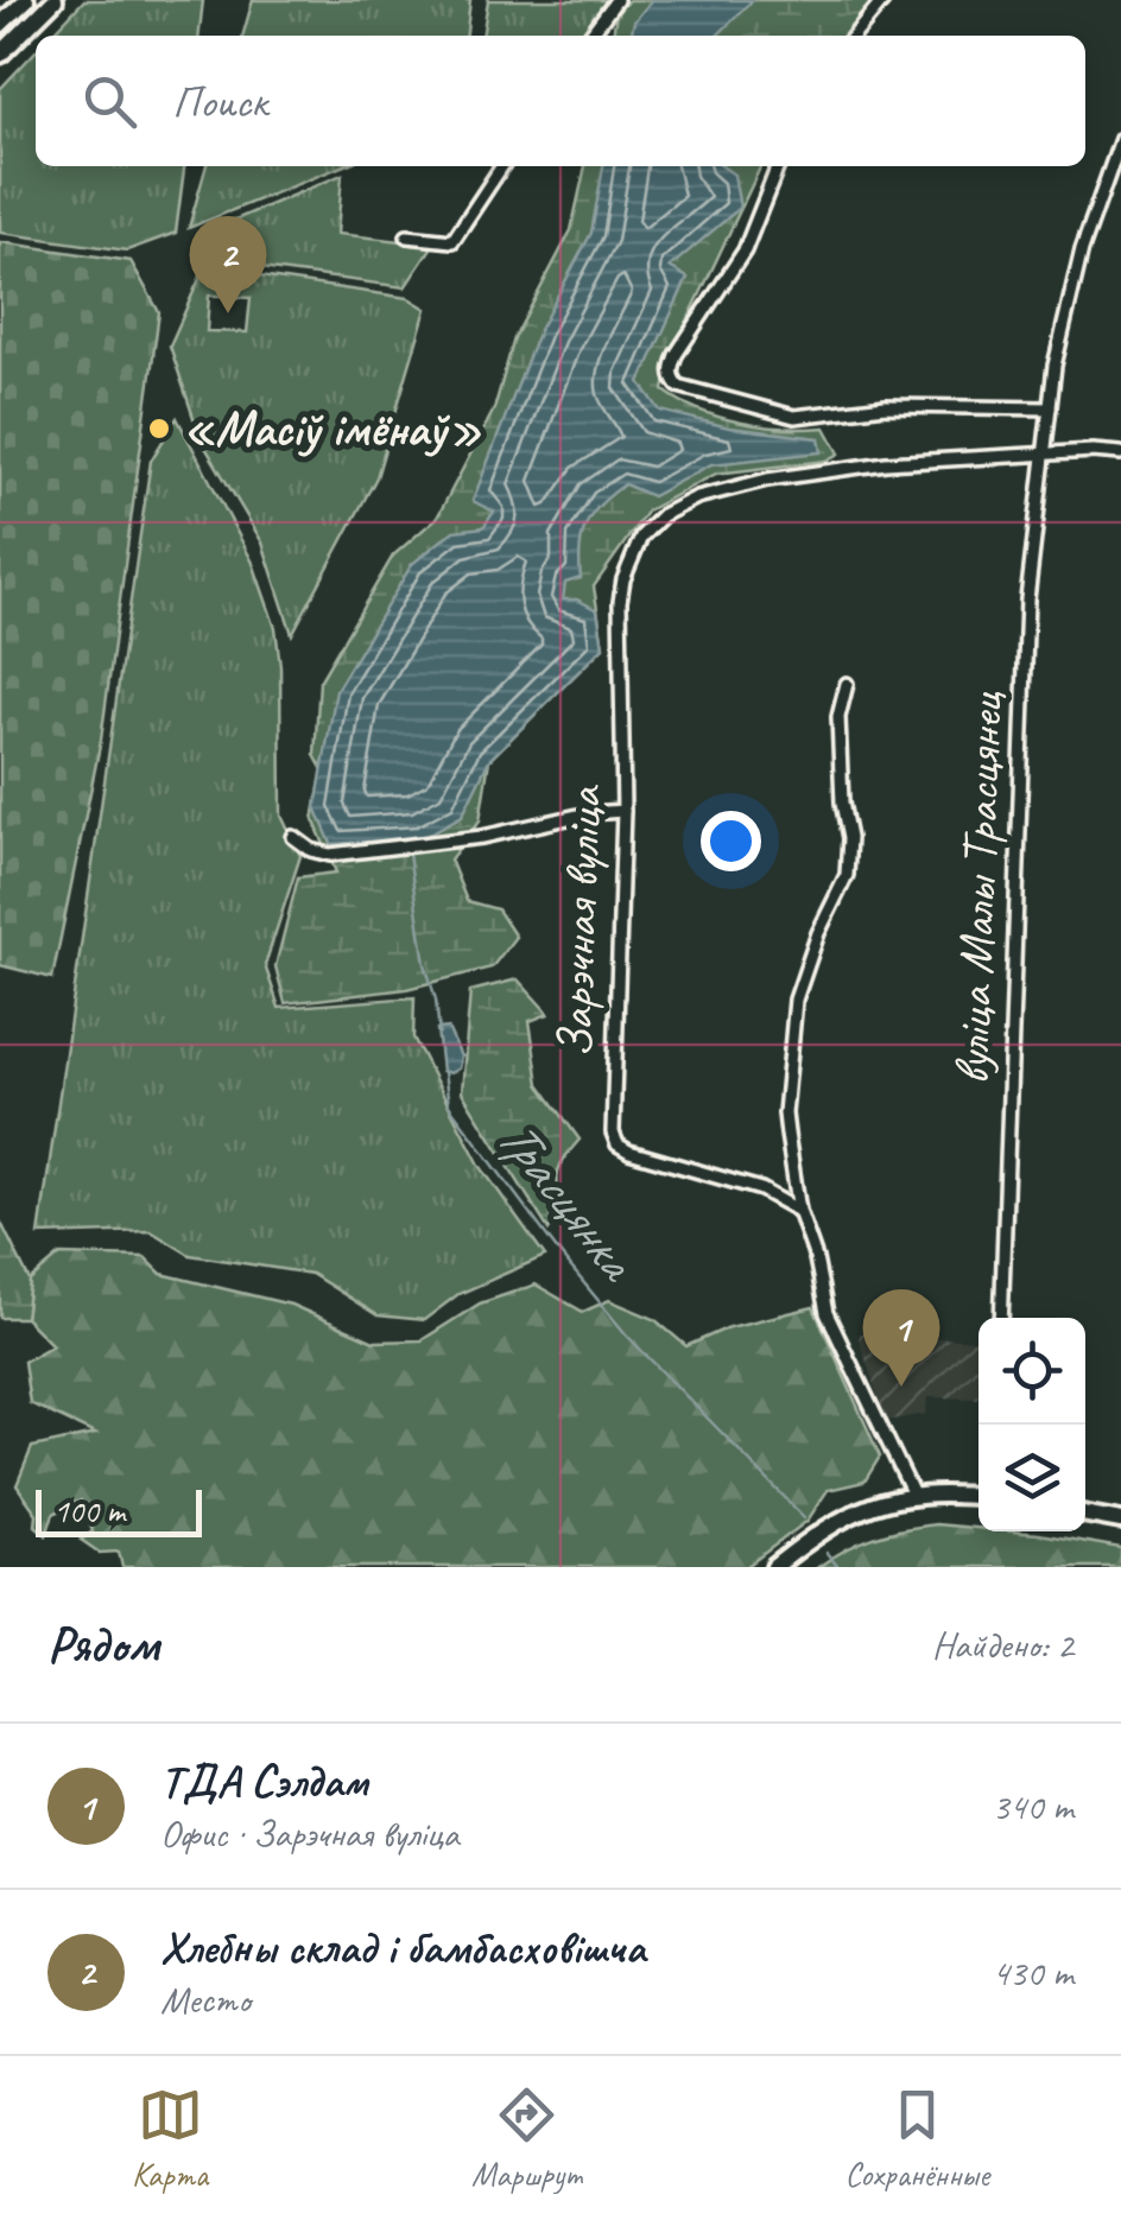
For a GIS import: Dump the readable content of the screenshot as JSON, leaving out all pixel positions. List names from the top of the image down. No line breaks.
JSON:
{"streets":{"street":["вуліца Малы Трасцянец","Зарэчная вуліца"]},"crossings":[["вуліца Малы Трасцянец","Зарэчная вуліца"]],"water":["Трасцянка"],"places":["«Масіў імёнаў»"],"scale_bar":"100 m","page":{"search":"Поиск","pins":["2","1"],"scale":"100 m","heading":["Рядом","Найдено: 2"],"list":[{"mark":"1","name":"ТДА Сэлдам","note":"Офис · Зарэчная вуліца","value":"340 m"},{"mark":"2","name":"Хлебны склад і бамбасховішча","note":"Место","value":"430 m"}],"nav":["Карта","Маршрут","Сохранённые"]}}
